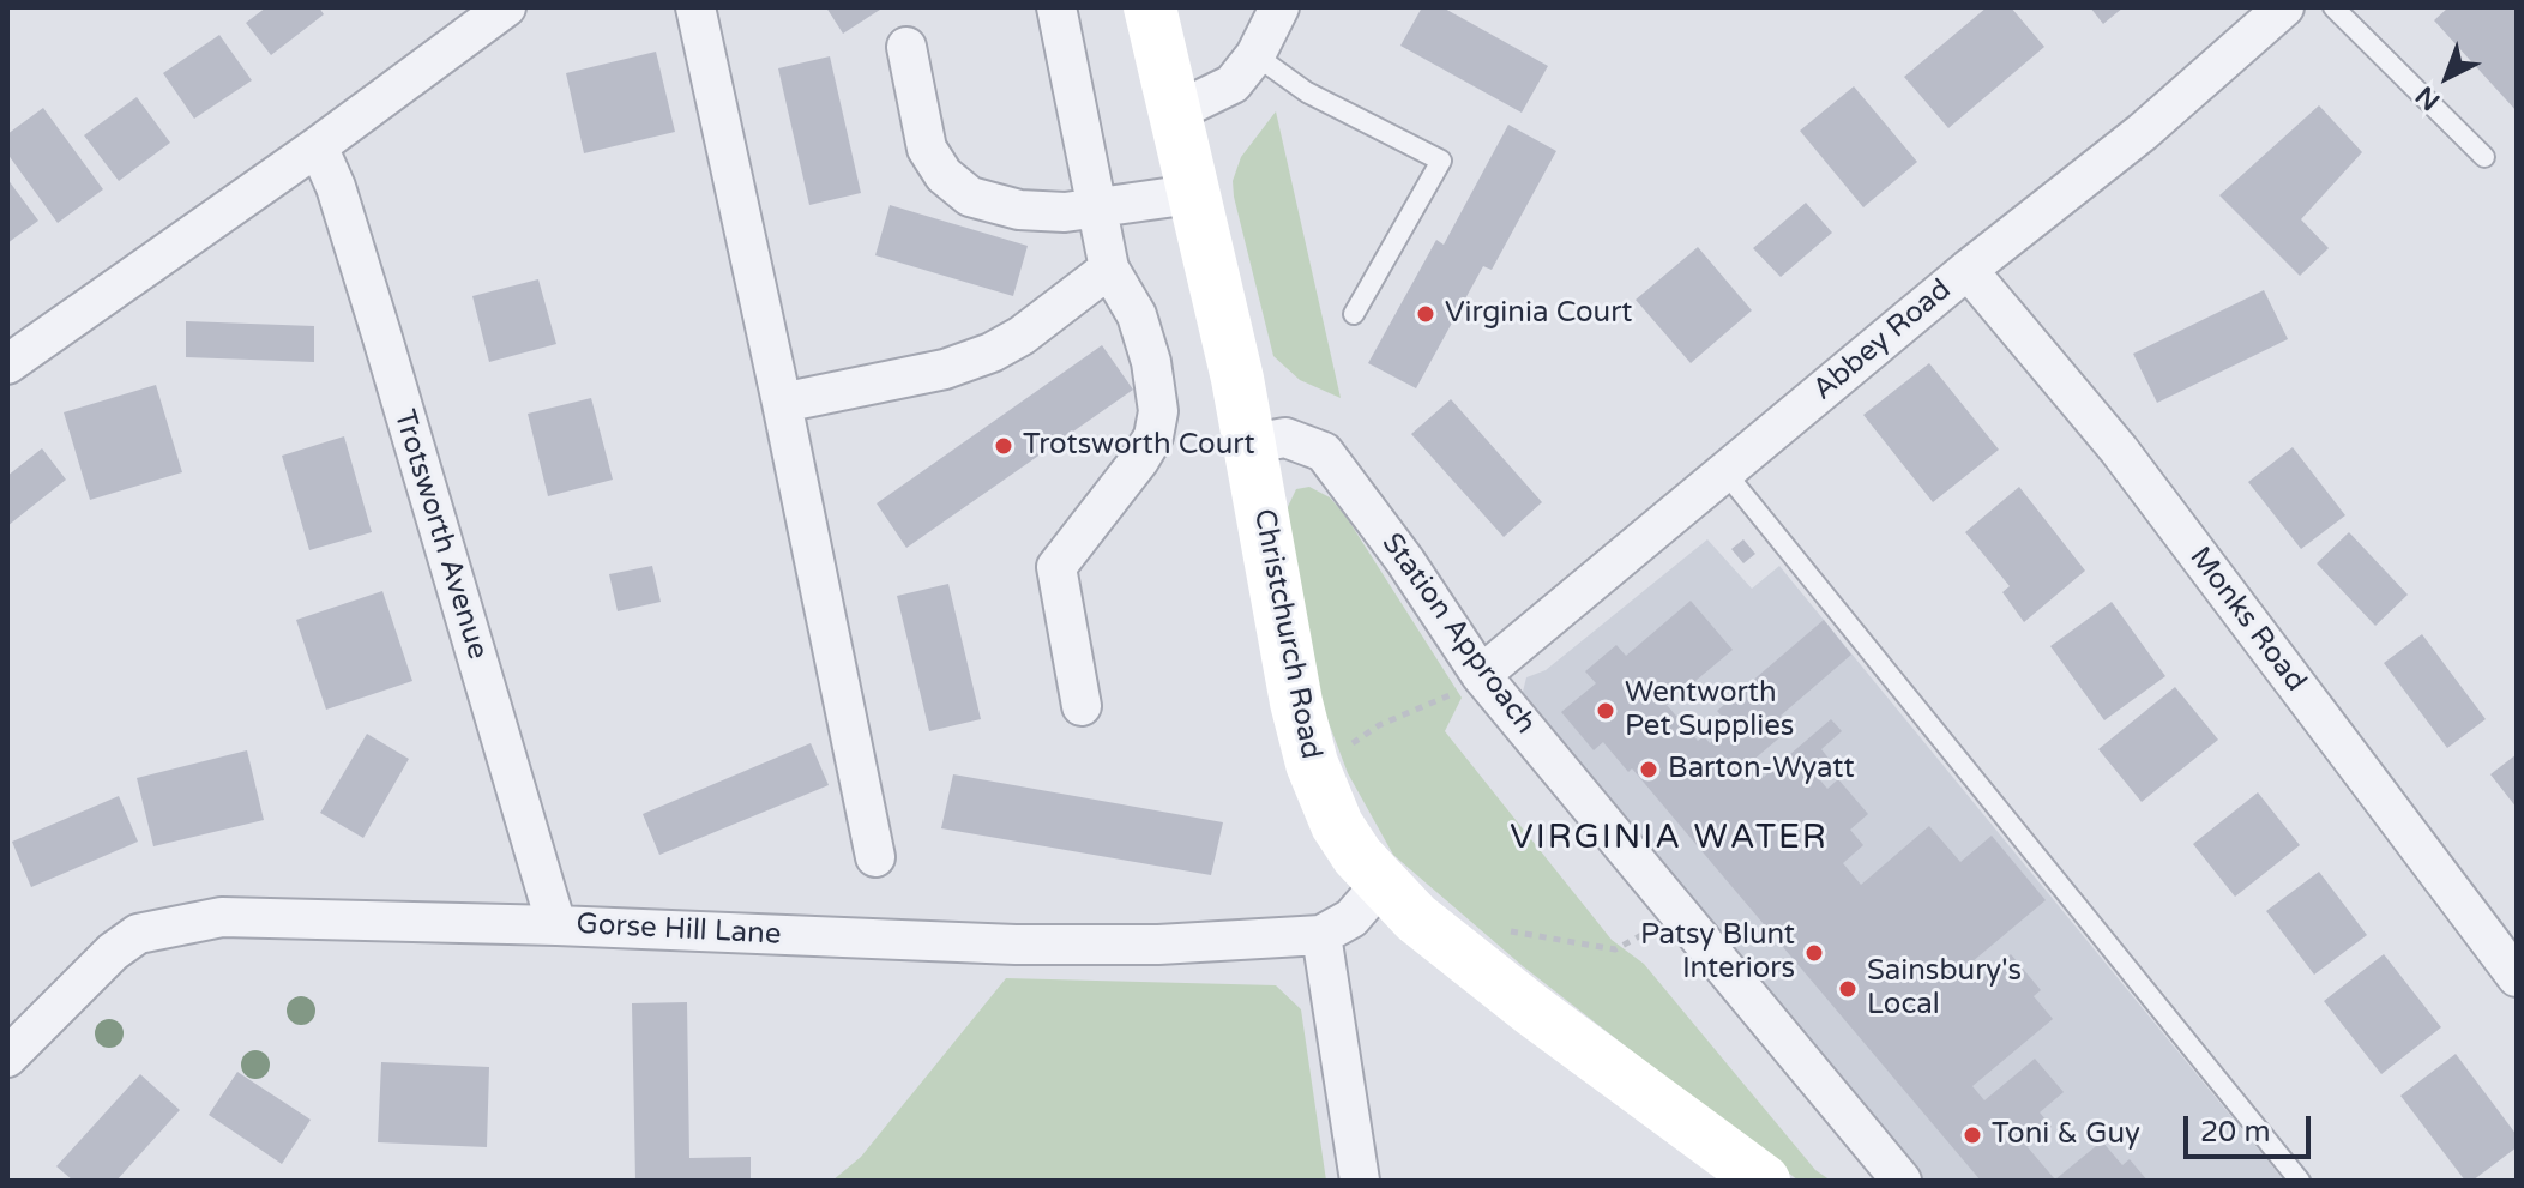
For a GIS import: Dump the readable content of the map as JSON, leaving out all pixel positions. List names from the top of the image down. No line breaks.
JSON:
{"streets":{"main road":["Christchurch Road"],"street":["Abbey Road","Trotsworth Avenue","Monks Road","Station Approach","Gorse Hill Lane"]},"crossings":[["Abbey Road","Monks Road"],["Abbey Road","Station Approach"],["Trotsworth Avenue","Gorse Hill Lane"],["Christchurch Road","Station Approach"]],"districts":["VIRGINIA WATER"],"places":["Virginia Court","Trotsworth Court","Wentworth Pet Supplies","Barton-Wyatt","Patsy Blunt Interiors","Sainsbury's Local","Toni & Guy"],"scale_bar":"20 m","north":"bottom left"}
